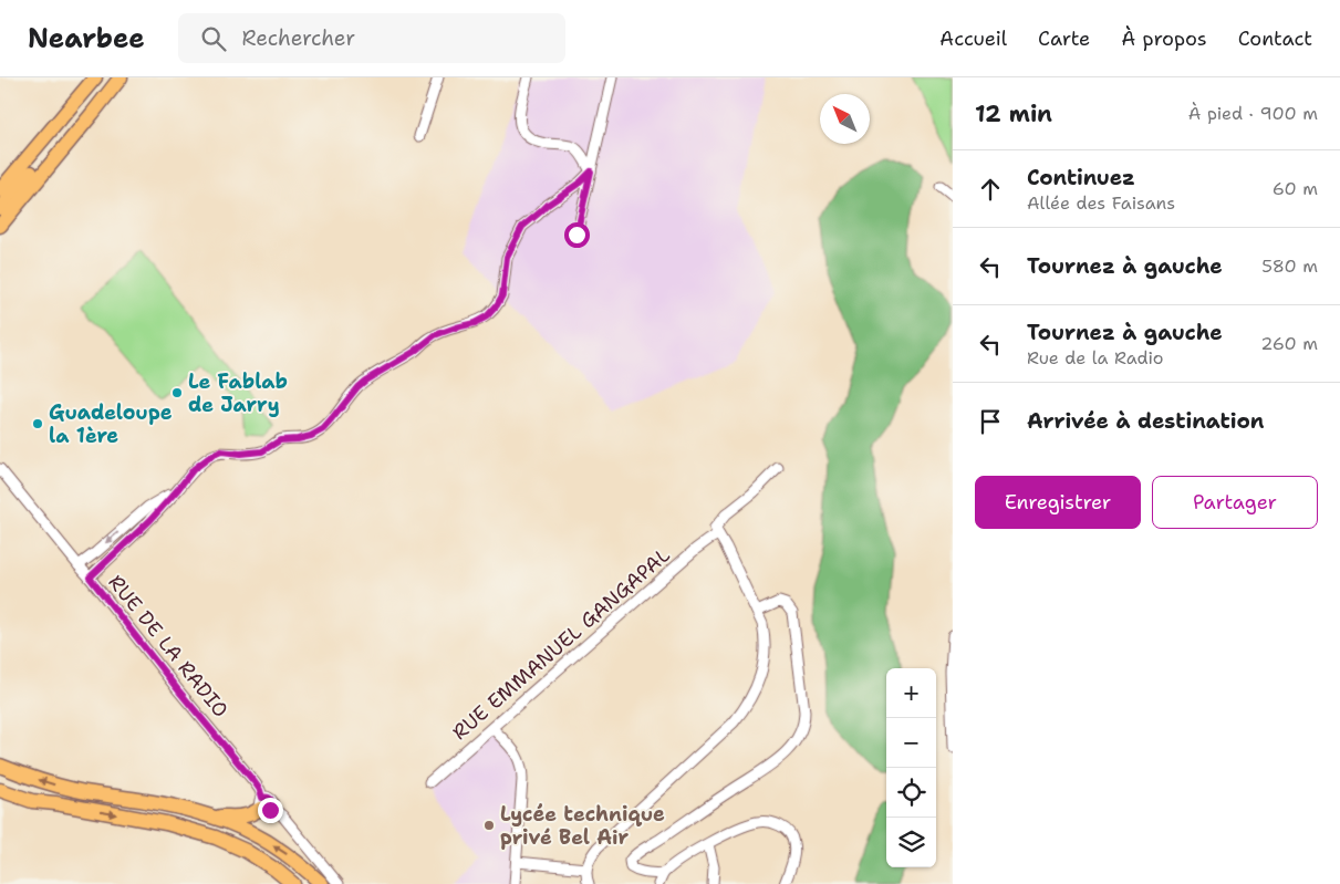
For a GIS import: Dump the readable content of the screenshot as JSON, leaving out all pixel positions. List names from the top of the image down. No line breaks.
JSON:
{"streets":{"street":["RUE EMMANUEL GANGAPAL","RUE DE LA RADIO"]},"places":["Le Fablab de Jarry","Guadeloupe la 1ère","Lycée technique privé Bel Air"],"north":"top left","page":{"header":"Nearbee","search":"Rechercher","nav":["Accueil","Carte","À propos","Contact"],"heading":["12 min","À pied · 900 m"],"list":[["Continuez","Allée des Faisans","60 m"],["Tournez à gauche","580 m"],["Tournez à gauche","Rue de la Radio","260 m"],"Arrivée à destination"],"buttons":["Enregistrer","Partager"],"map_buttons":["+","−"]}}
